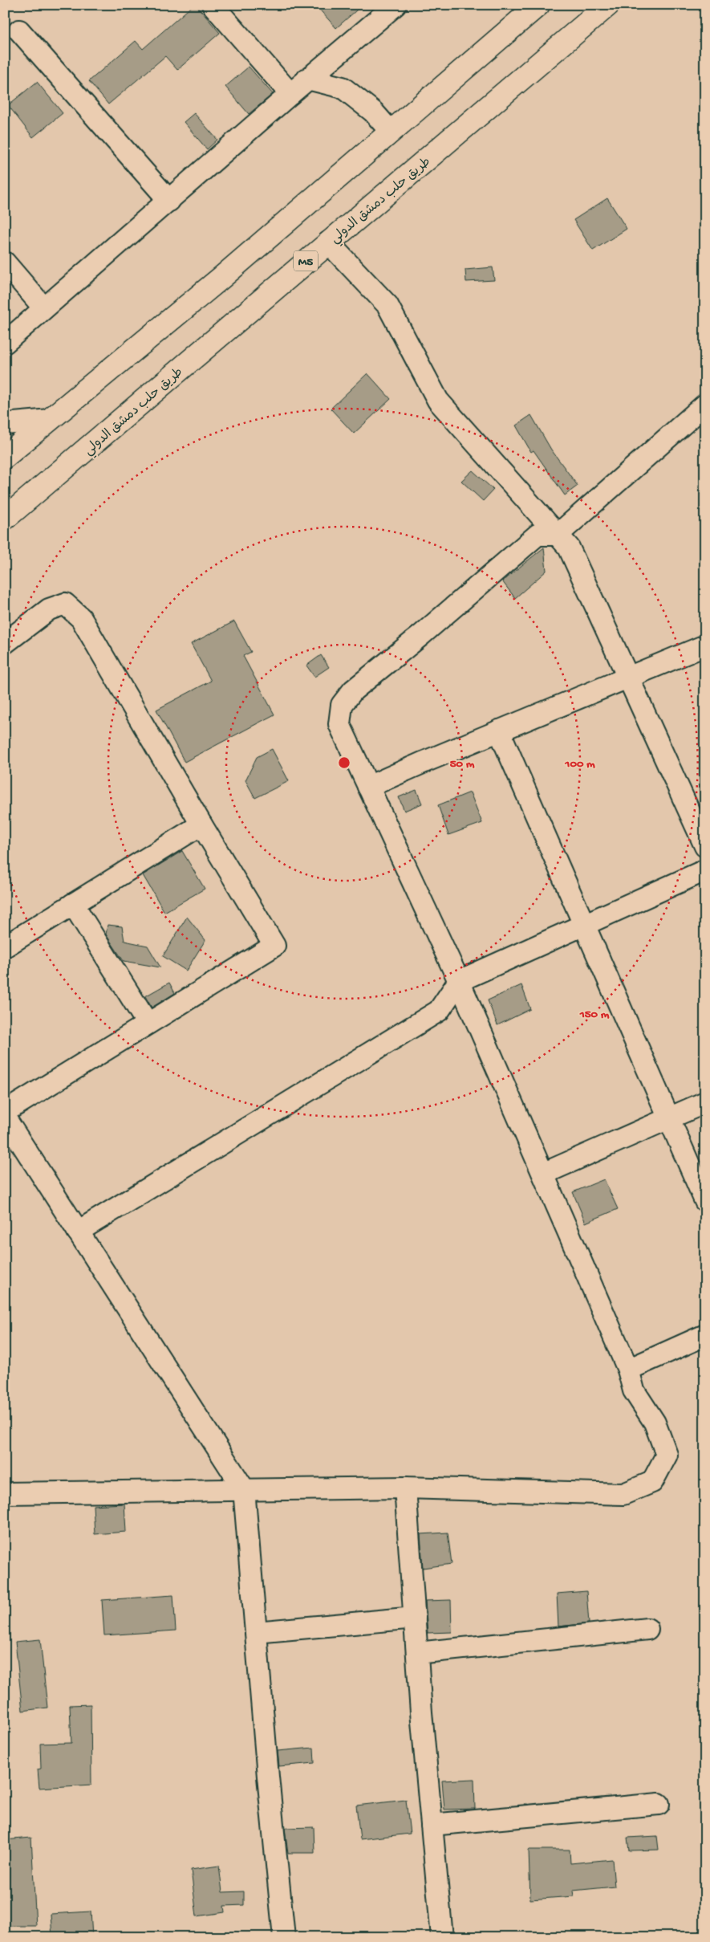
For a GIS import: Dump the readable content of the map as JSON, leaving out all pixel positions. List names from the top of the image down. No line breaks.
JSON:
{"streets":{"highway":["طريق حلب دمشق الدولي","M5"]},"rings":["50 m","100 m","150 m"]}
